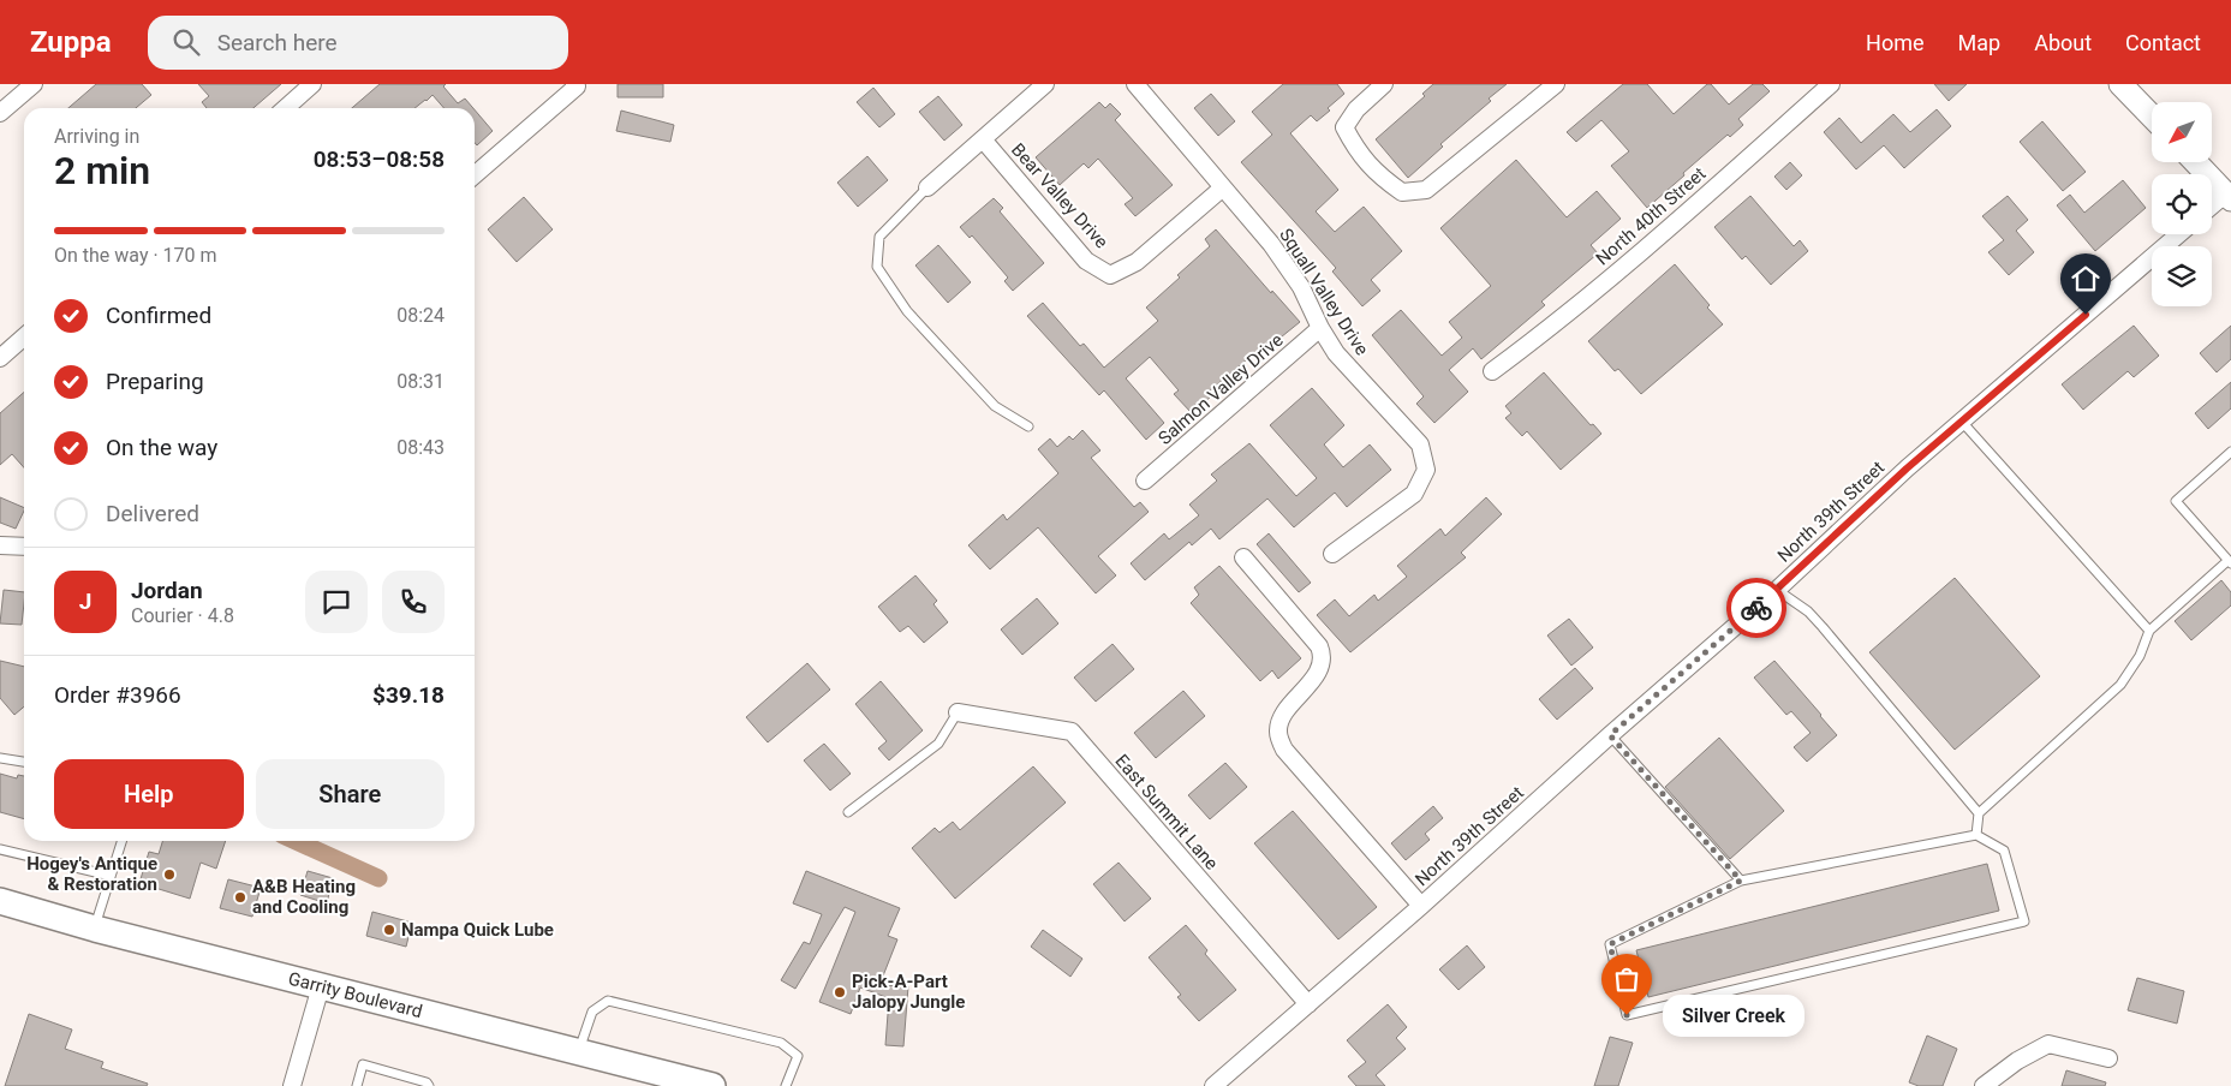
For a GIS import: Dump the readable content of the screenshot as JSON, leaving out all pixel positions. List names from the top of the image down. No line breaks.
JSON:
{"streets":{"main road":["Garrity Boulevard"],"street":["Bear Valley Drive","North 40th Street","Squall Valley Drive","Salmon Valley Drive","North 39th Street","East Summit Lane"]},"crossings":[["Bear Valley Drive","Squall Valley Drive"],["Squall Valley Drive","Salmon Valley Drive"],["North 39th Street","East Summit Lane"]],"places":["Hogey's Antique & Restoration","A&B Heating and Cooling","Nampa Quick Lube","Pick-A-Part Jalopy Jungle","Silver Creek"],"north":"bottom left","page":{"header":"Zuppa","search":"Search here","nav":["Home","Map","About","Contact"],"heading":["2 min","Arriving in","08:53–08:58"],"panel":["Jordan","Courier · 4.8","Order #3966","$39.18"],"bar":"On the way · 170 m","list":[["Confirmed","08:24"],["Preparing","08:31"],["On the way","08:43"],"Delivered"],"round":"J","buttons":["Help","Share"],"bubble":"Silver Creek"}}
